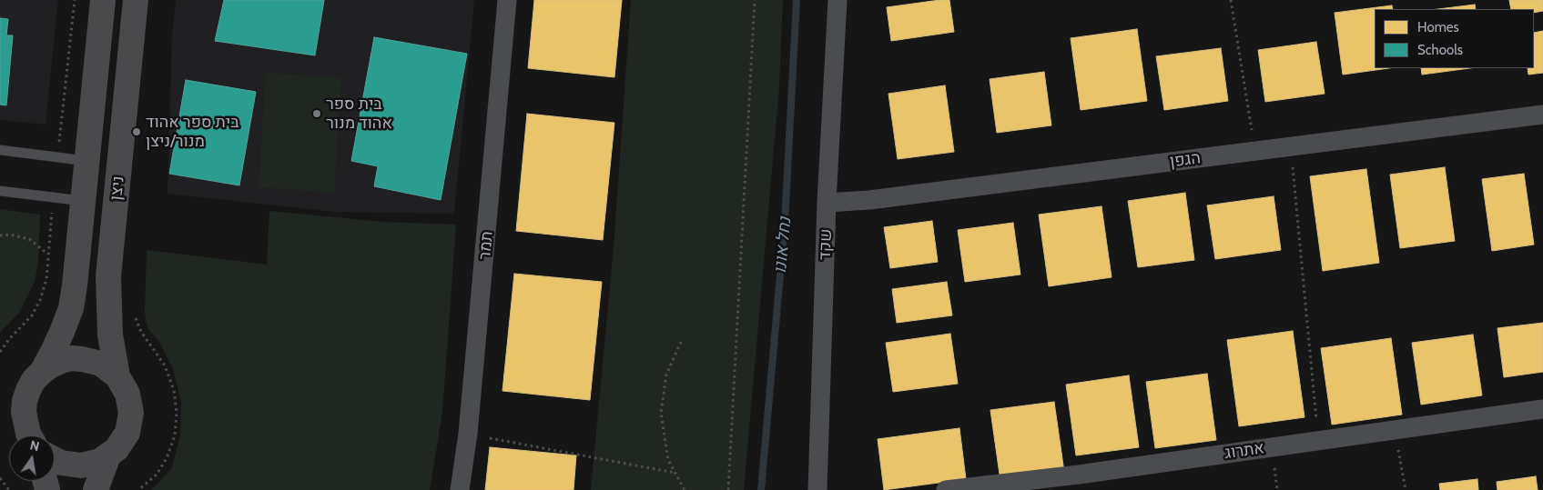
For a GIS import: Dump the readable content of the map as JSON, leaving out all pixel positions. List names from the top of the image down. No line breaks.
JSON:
{"streets":{"street":["הגפן","ניצן","שקד","תמר","אתרוג"]},"crossings":[["הגפן","שקד"]],"water":["נחל אונו"],"places":["בית ספר אהוד מנור","בית ספר אהוד מנור/ניצן"],"legend":["Homes","Schools"],"north":"top"}
